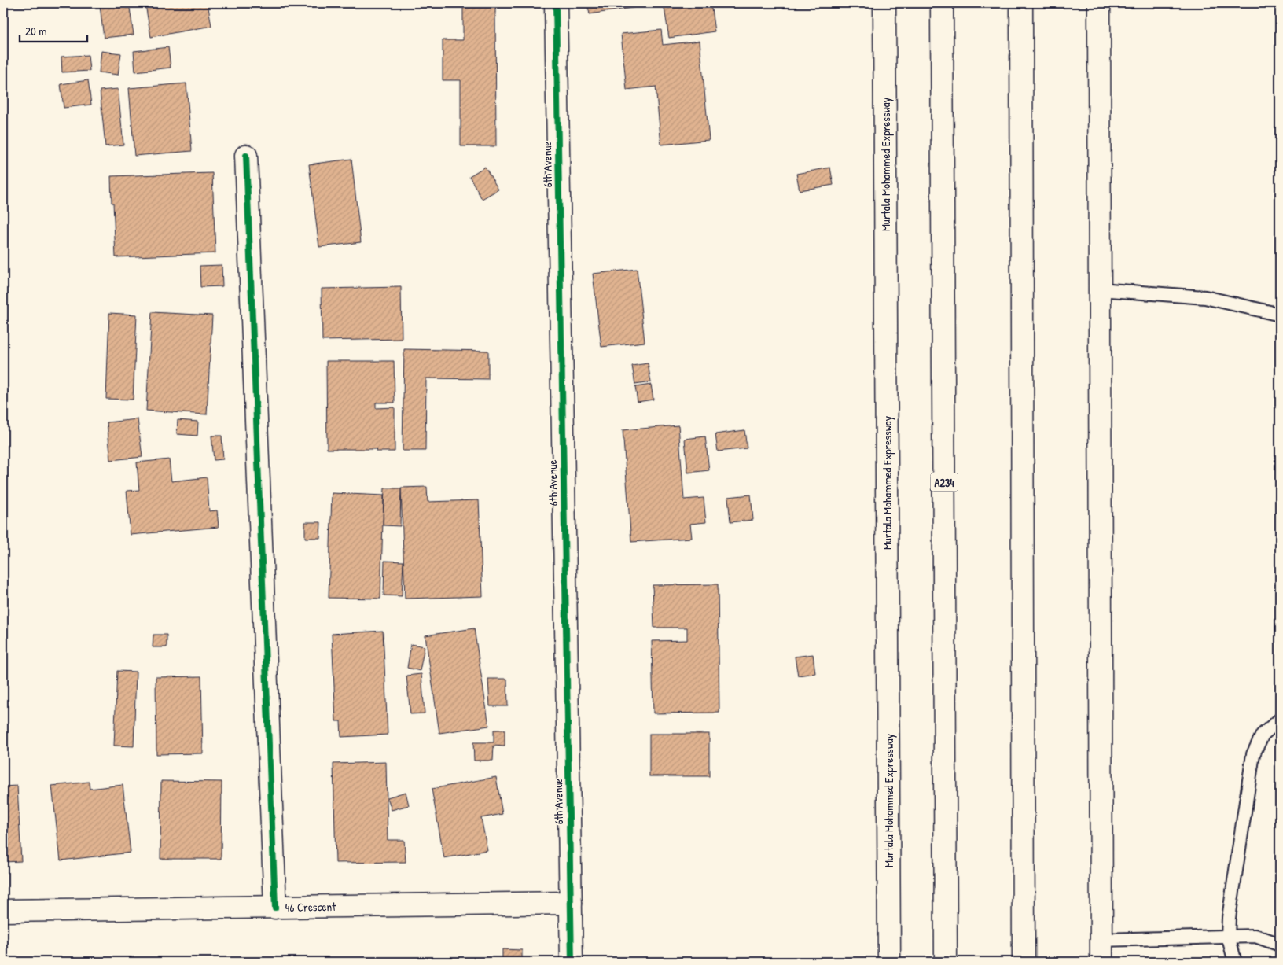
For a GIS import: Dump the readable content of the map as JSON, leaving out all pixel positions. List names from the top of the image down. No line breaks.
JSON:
{"streets":{"main road":["6th Avenue","Murtala Mohammed Expressway","A234","46 Crescent"]},"crossings":[["6th Avenue","46 Crescent"]],"scale_bar":"20 m"}
